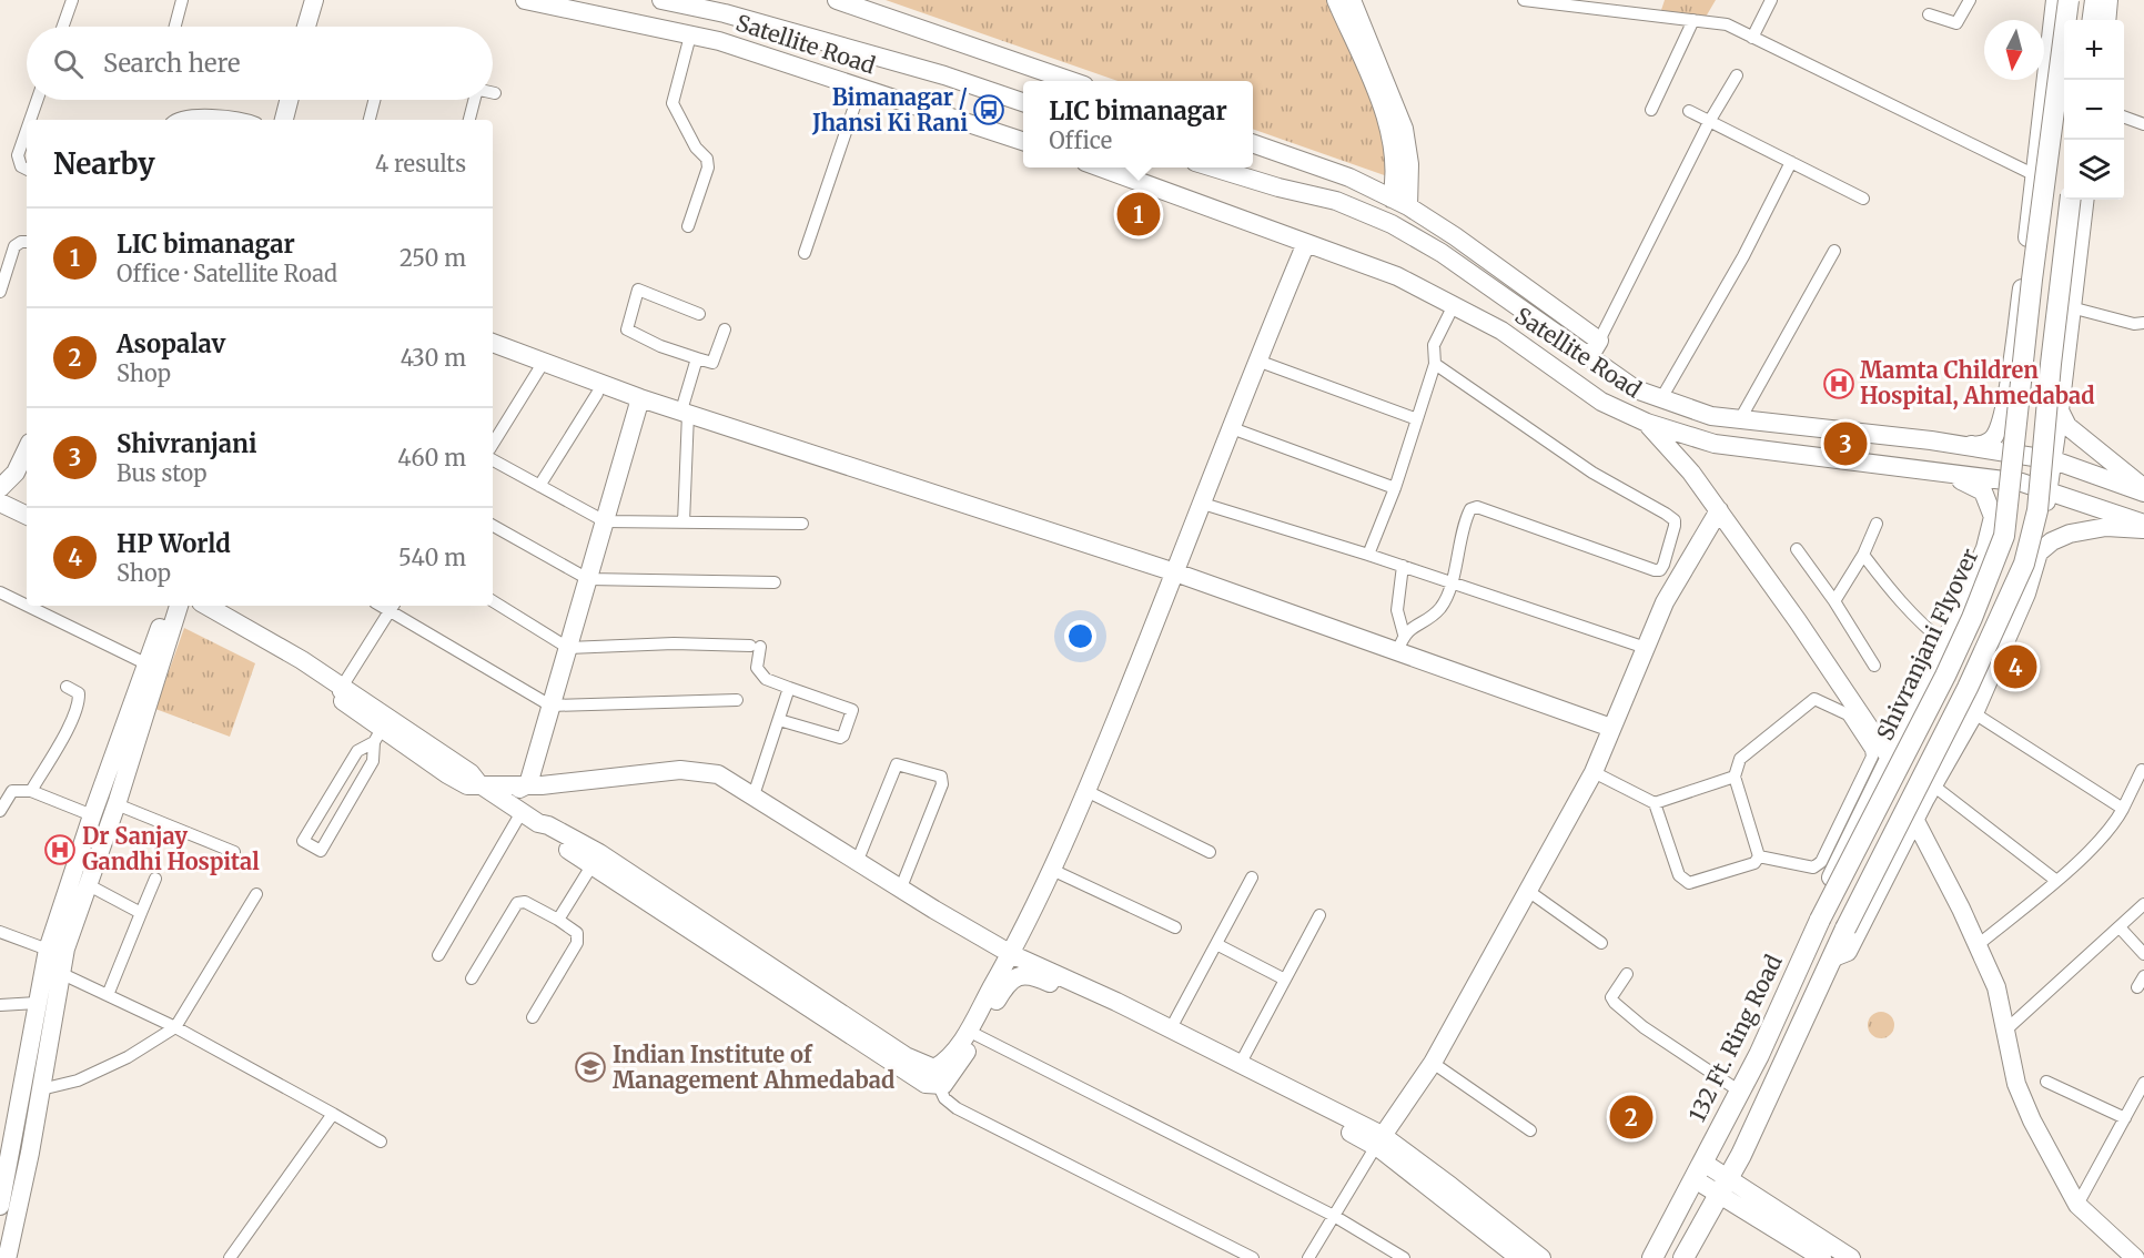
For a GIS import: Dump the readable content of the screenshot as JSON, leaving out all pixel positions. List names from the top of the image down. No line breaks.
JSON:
{"streets":{"main road":["Shivranjani Flyover","132 Ft. Ring Road"],"street":["Satellite Road"]},"crossings":[["Shivranjani Flyover","132 Ft. Ring Road"]],"places":{"bus stop":["Bimanagar / Jhansi Ki Rani"],"hospital":["Mamta Children Hospital, Ahmedabad","Dr Sanjay Gandhi Hospital"],"school or university":["Indian Institute of Management Ahmedabad"]},"north":"bottom","page":{"map_buttons":["+","−"],"search":"Search here","popup":["LIC bimanagar","Office"],"heading":["Nearby","4 results"],"pins":["1","3","4","2"],"list":[{"mark":"1","name":"LIC bimanagar","note":"Office · Satellite Road","value":"250 m"},{"mark":"2","name":"Asopalav","note":"Shop","value":"430 m"},{"mark":"3","name":"Shivranjani","note":"Bus stop","value":"460 m"},{"mark":"4","name":"HP World","note":"Shop","value":"540 m"}]}}
